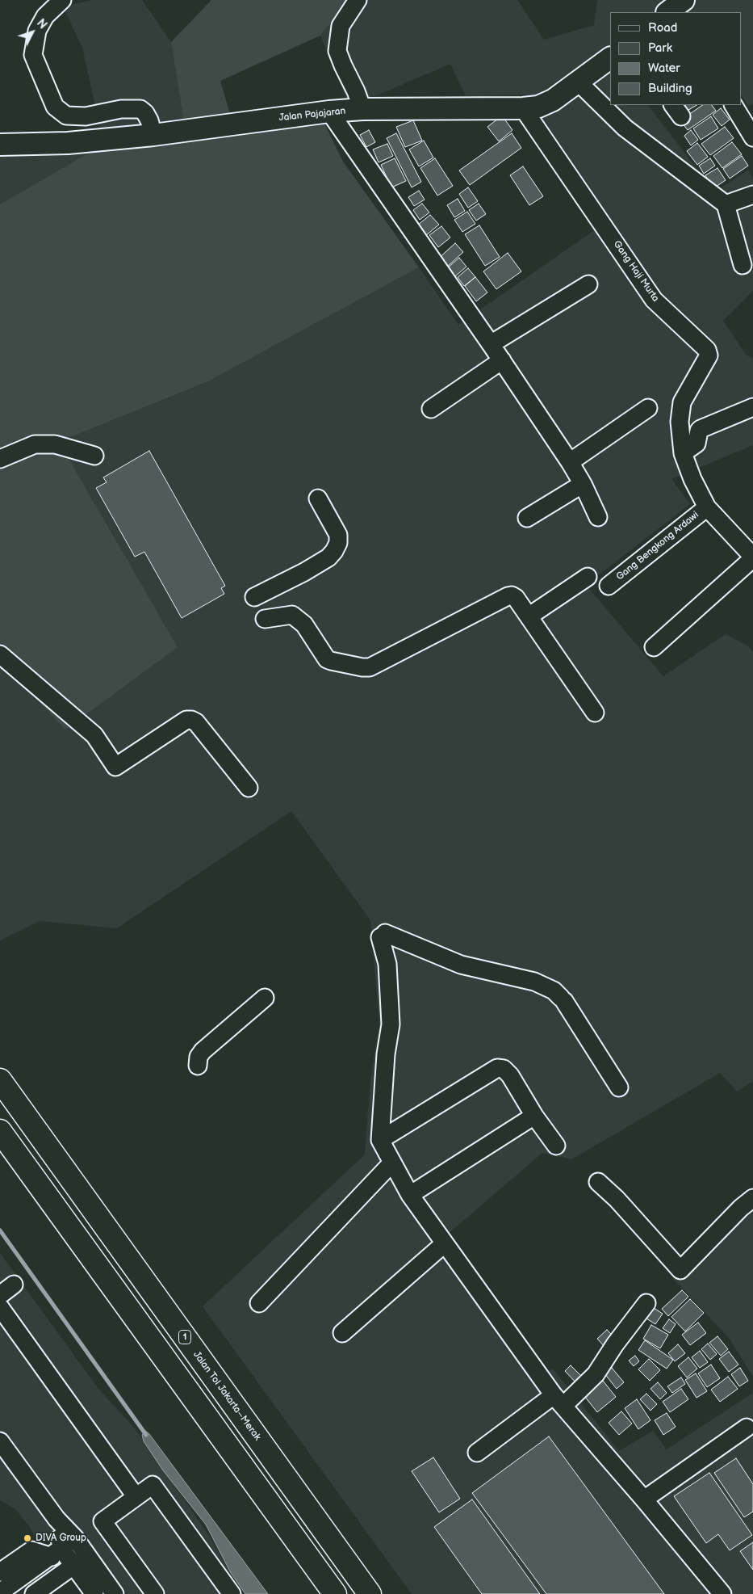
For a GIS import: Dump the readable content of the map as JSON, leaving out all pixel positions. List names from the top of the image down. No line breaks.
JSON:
{"streets":{"highway":["1","Jalan Tol Jakarta–Merak"],"main road":["Jalan Pajajaran"],"street":["Gang Haji Murta","Gang Bengkong Ardawi"]},"crossings":[["Jalan Pajajaran","Gang Haji Murta"],["Gang Haji Murta","Gang Bengkong Ardawi"]],"places":["DIVA Group"],"legend":["Road","Park","Water","Building"],"north":"top right"}
